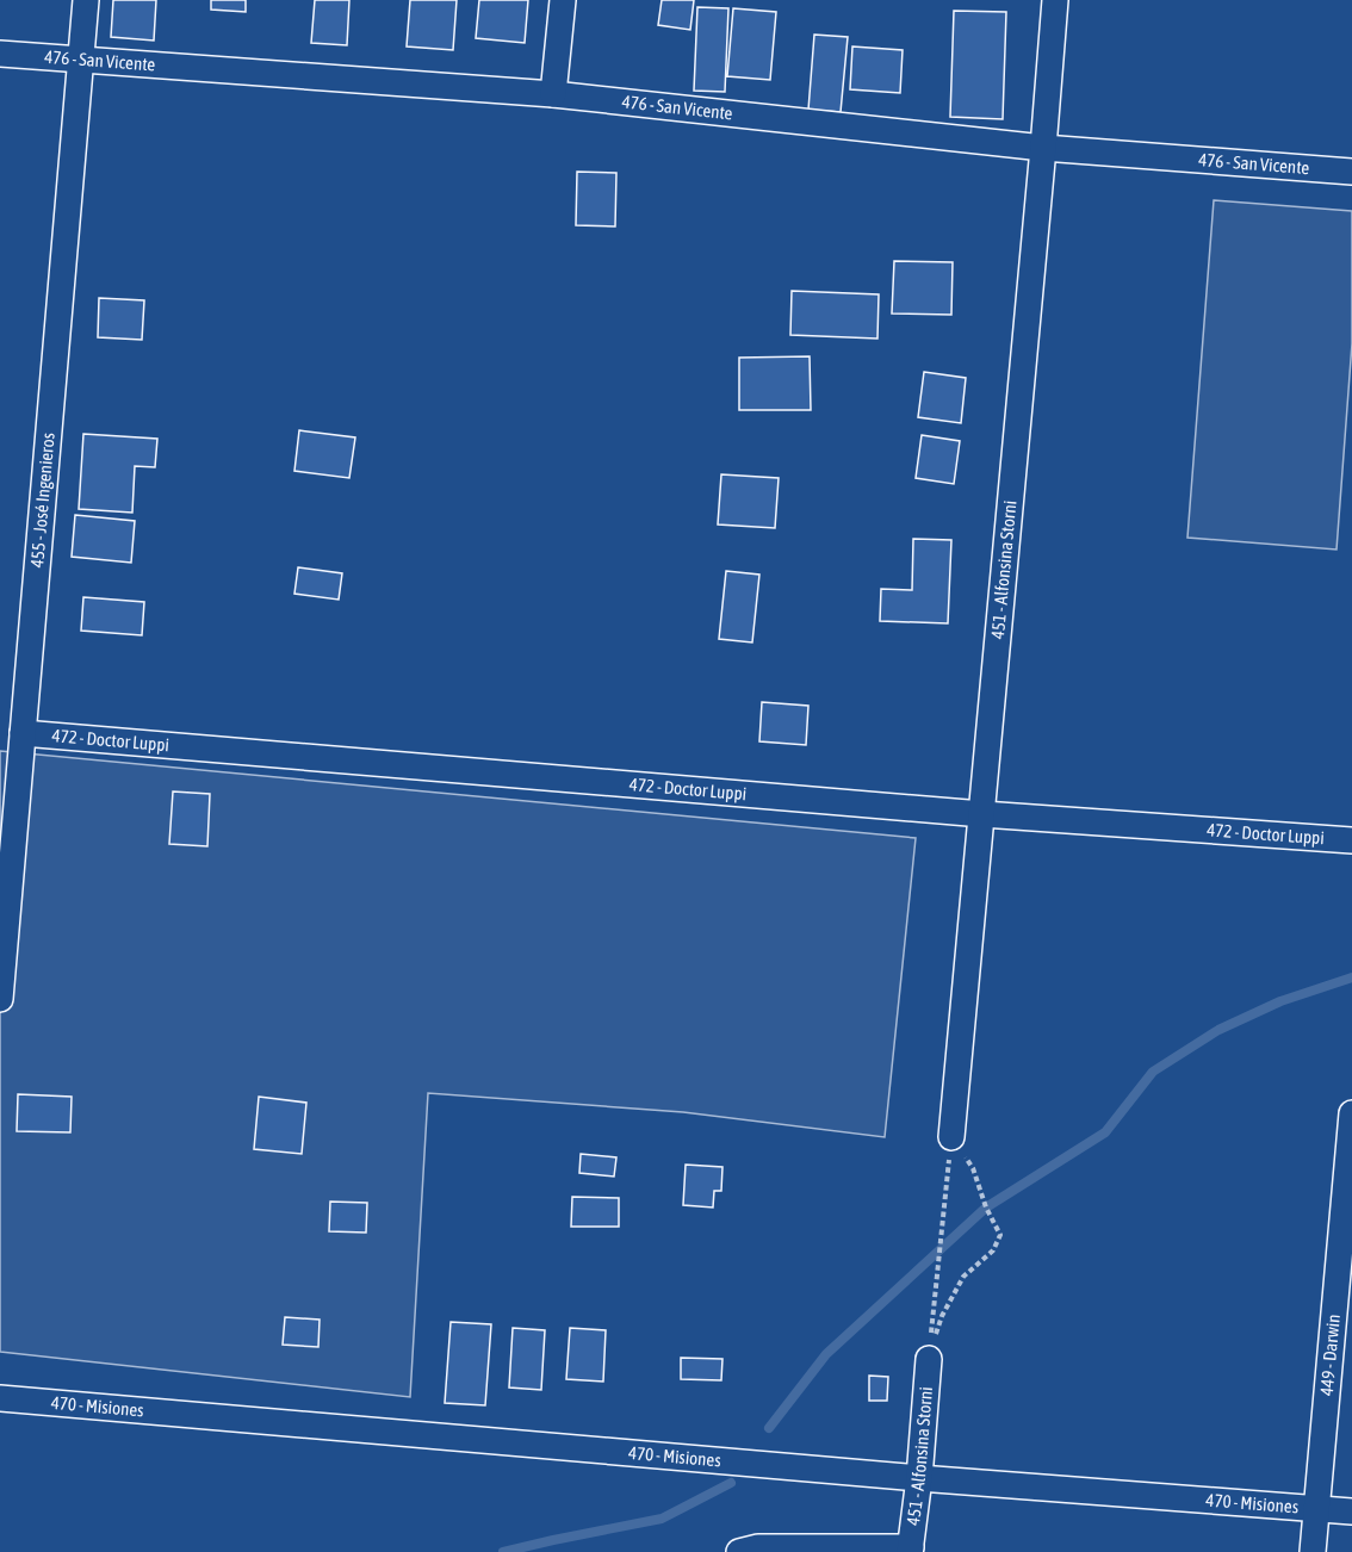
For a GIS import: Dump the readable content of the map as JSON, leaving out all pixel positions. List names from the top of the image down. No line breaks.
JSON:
{"streets":{"street":["476 - San Vicente","455 - José Ingenieros","451 - Alfonsina Storni","472 - Doctor Luppi","449 - Darwin","470 - Misiones"]},"crossings":[["476 - San Vicente","455 - José Ingenieros"],["476 - San Vicente","451 - Alfonsina Storni"],["455 - José Ingenieros","472 - Doctor Luppi"],["451 - Alfonsina Storni","472 - Doctor Luppi"],["451 - Alfonsina Storni","470 - Misiones"],["449 - Darwin","470 - Misiones"]]}
